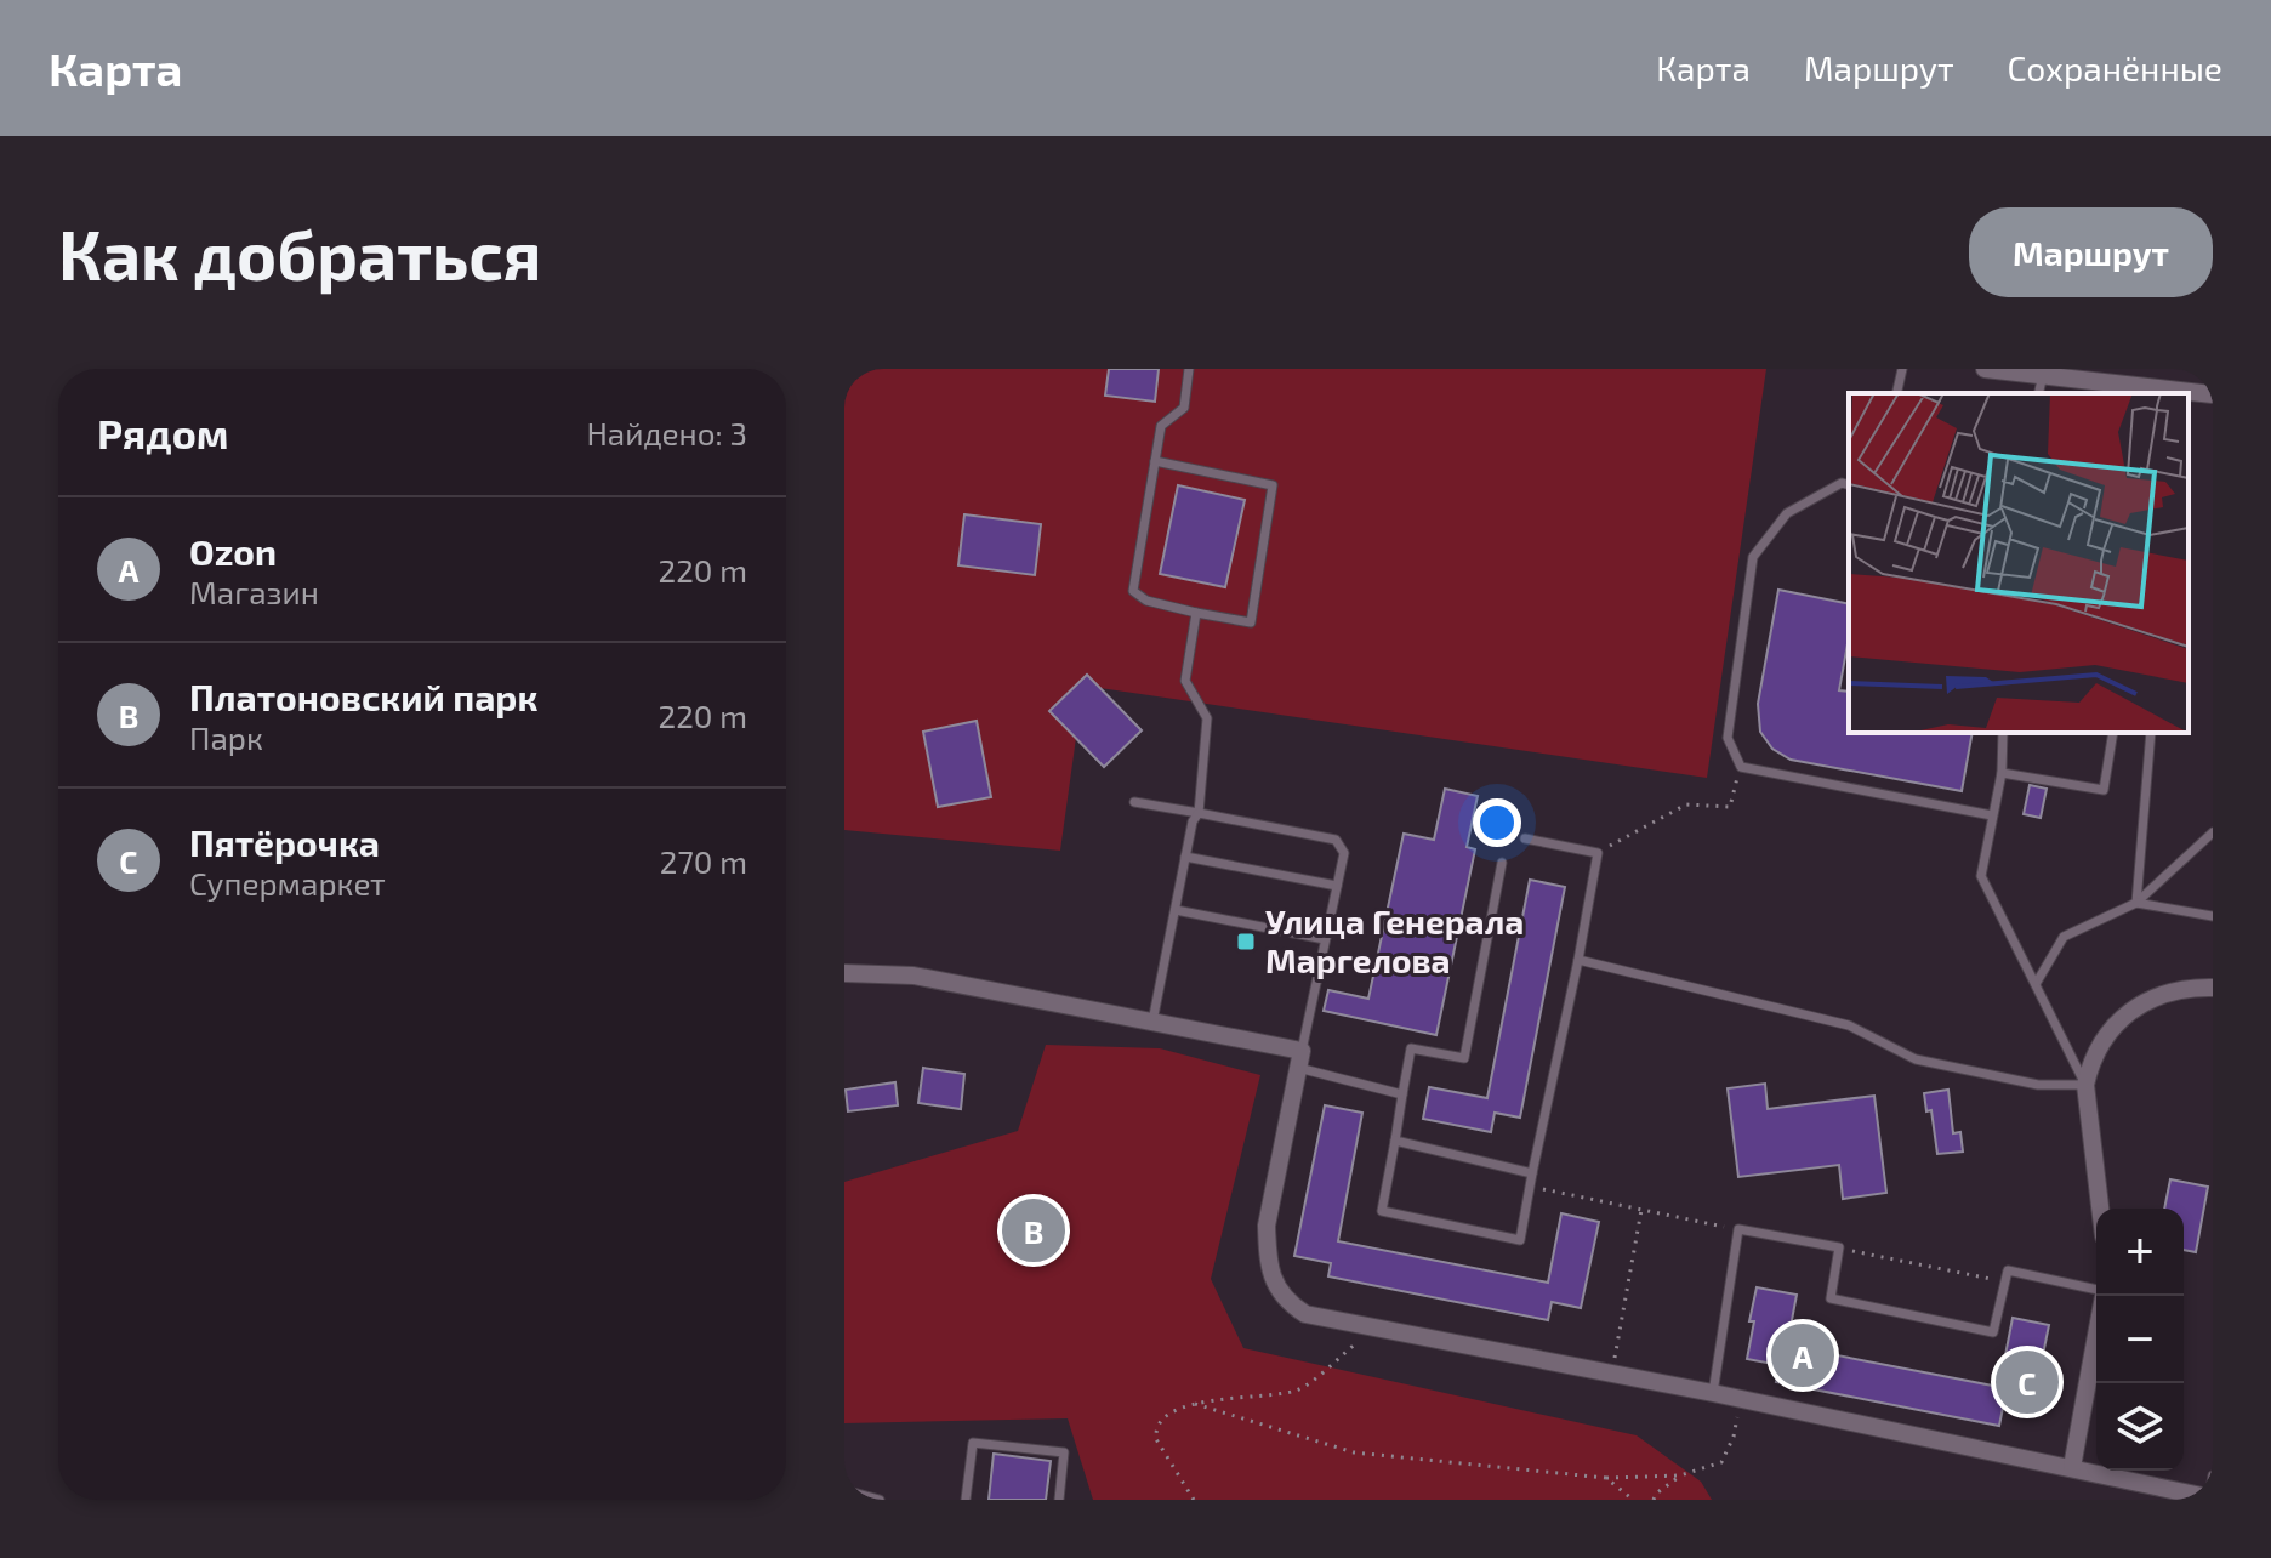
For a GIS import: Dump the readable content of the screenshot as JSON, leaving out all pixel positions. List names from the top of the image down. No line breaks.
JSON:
{"places":{"transit":["Улица Генерала Маргелова"]},"page":{"header":"Карта","nav":["Карта","Маршрут","Сохранённые"],"buttons":"Маршрут","title":"Как добраться","heading":["Рядом","Найдено: 3"],"list":[{"mark":"A","name":"Ozon","note":"Магазин","value":"220 m"},{"mark":"B","name":"Платоновский парк","note":"Парк","value":"220 m"},{"mark":"C","name":"Пятёрочка","note":"Супермаркет","value":"270 m"}],"pins":["B","A","C"],"map_buttons":["+","−"]}}
